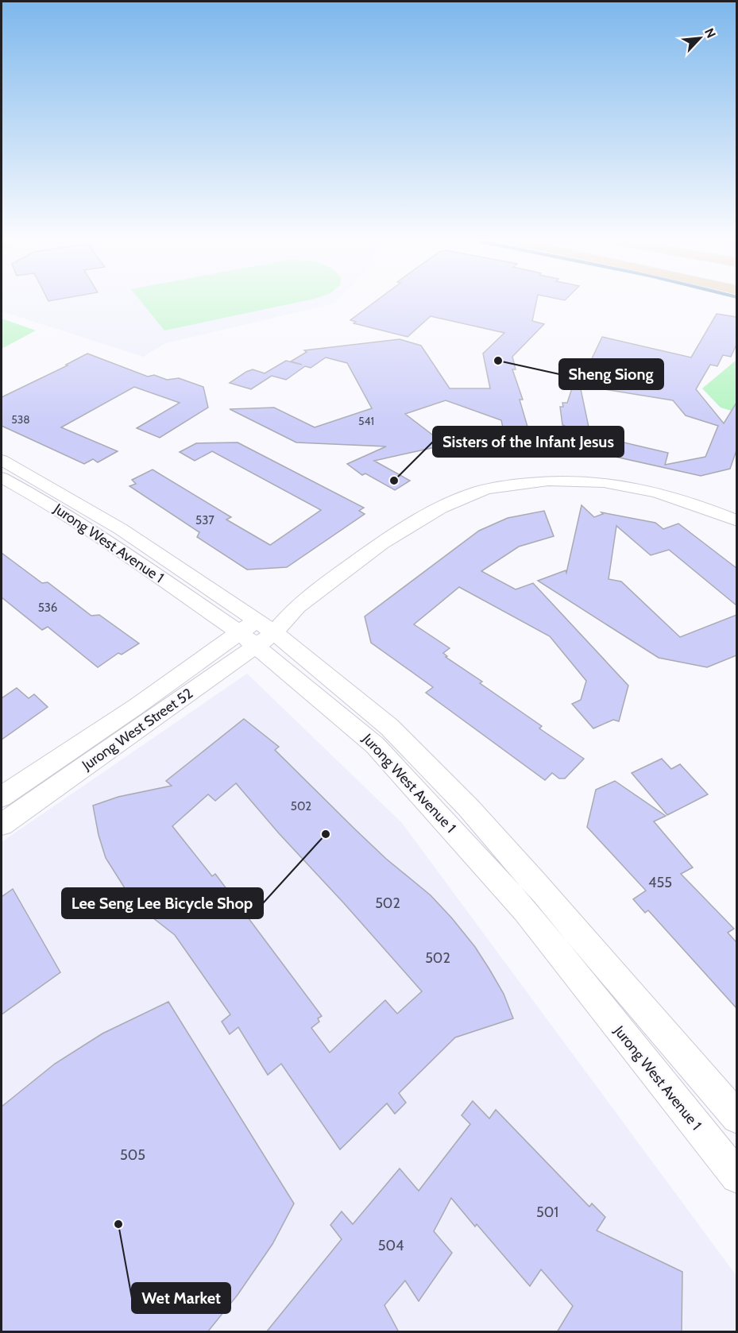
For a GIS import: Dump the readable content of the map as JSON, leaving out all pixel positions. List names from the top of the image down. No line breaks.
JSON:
{"streets":{"street":["Jurong West Avenue 1","Jurong West Street 52"]},"crossings":[["Jurong West Avenue 1","Jurong West Street 52"]],"places":["Sheng Siong","Sisters of the Infant Jesus","Lee Seng Lee Bicycle Shop","Wet Market"],"house_numbers":["538","541","537","536","502","455","502","502","505","501","504"],"north":"top right"}
